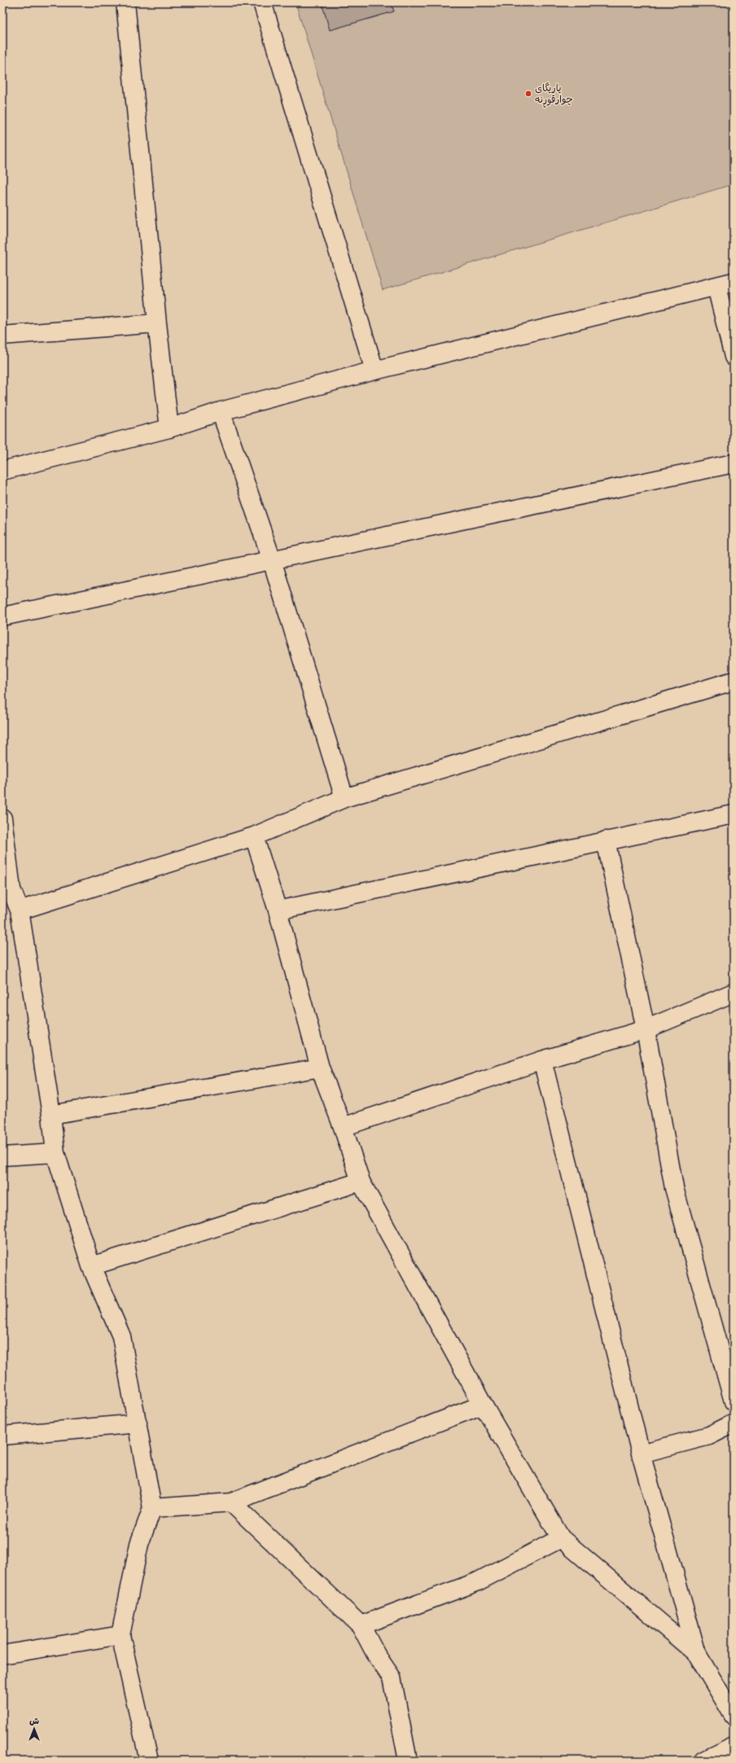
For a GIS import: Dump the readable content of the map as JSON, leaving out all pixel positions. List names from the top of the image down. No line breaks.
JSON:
{"places":["یاریگای چوارقوڕنە"],"north":"top"}
